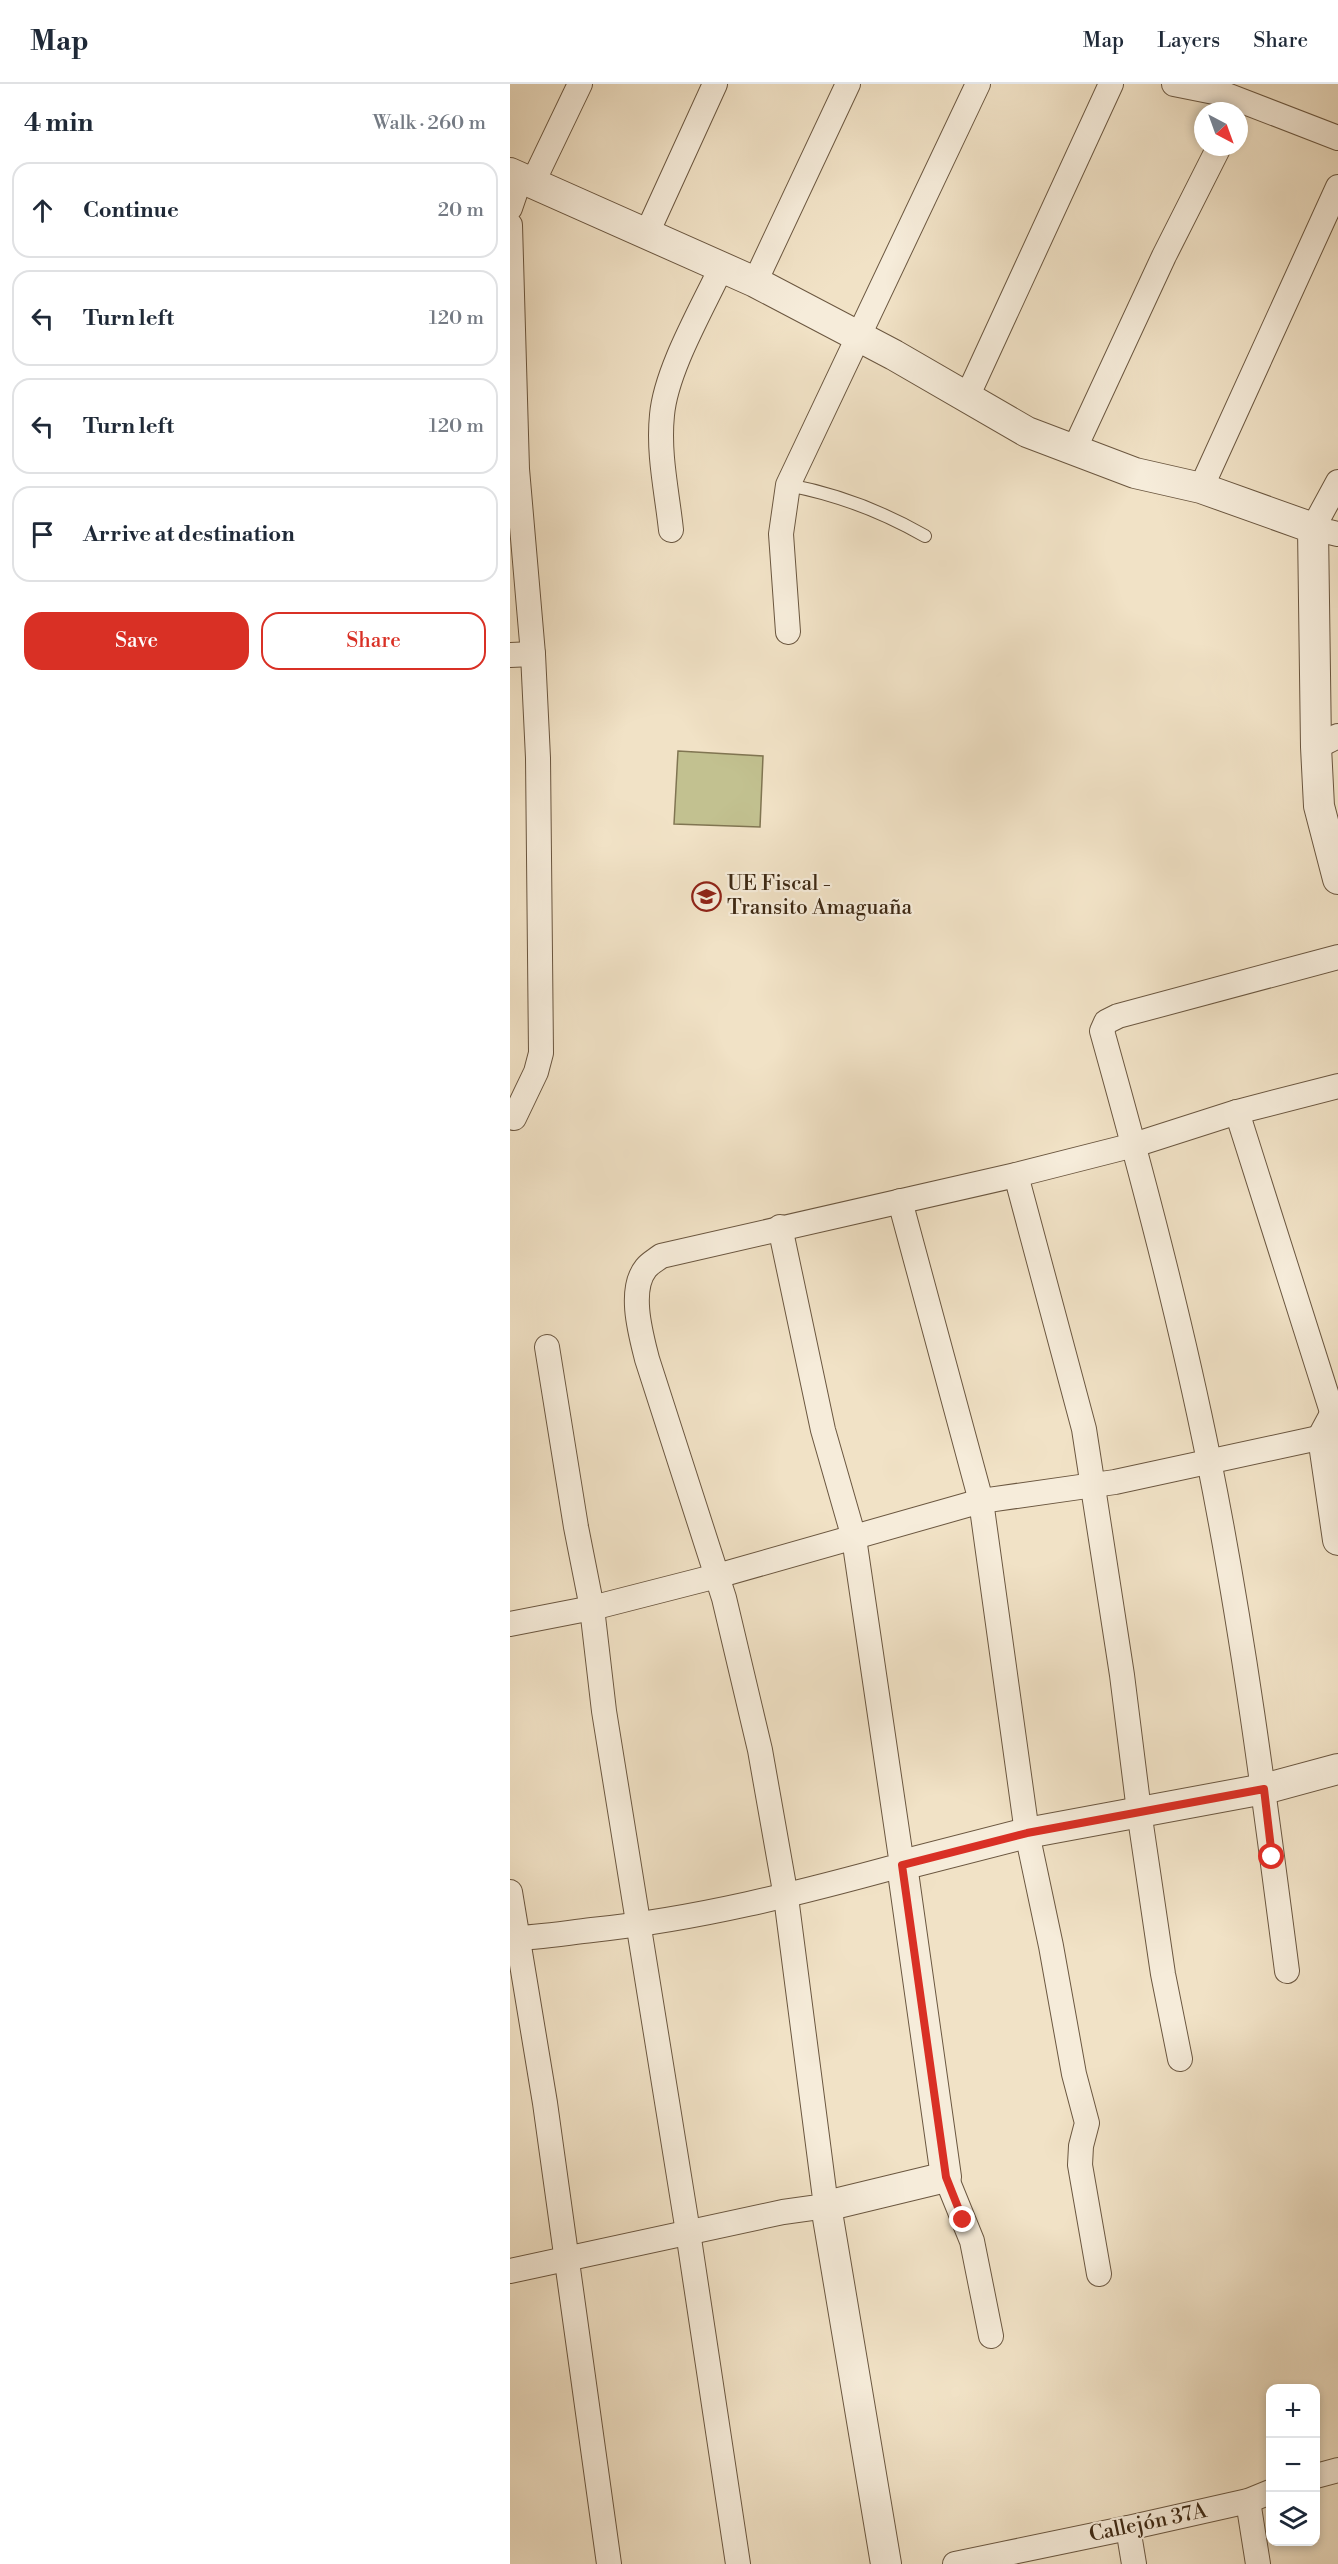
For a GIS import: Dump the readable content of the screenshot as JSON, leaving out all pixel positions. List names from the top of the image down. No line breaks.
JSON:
{"streets":{"street":["Callejón 37A"]},"places":{"school or university":["UE Fiscal - Transito Amaguaña"]},"north":"bottom right","page":{"header":"Map","nav":["Map","Layers","Share"],"heading":["4 min","Walk · 260 m"],"list":[["Continue","20 m"],["Turn left","120 m"],["Turn left","120 m"],"Arrive at destination"],"buttons":["Save","Share"],"map_buttons":["+","−"]}}
